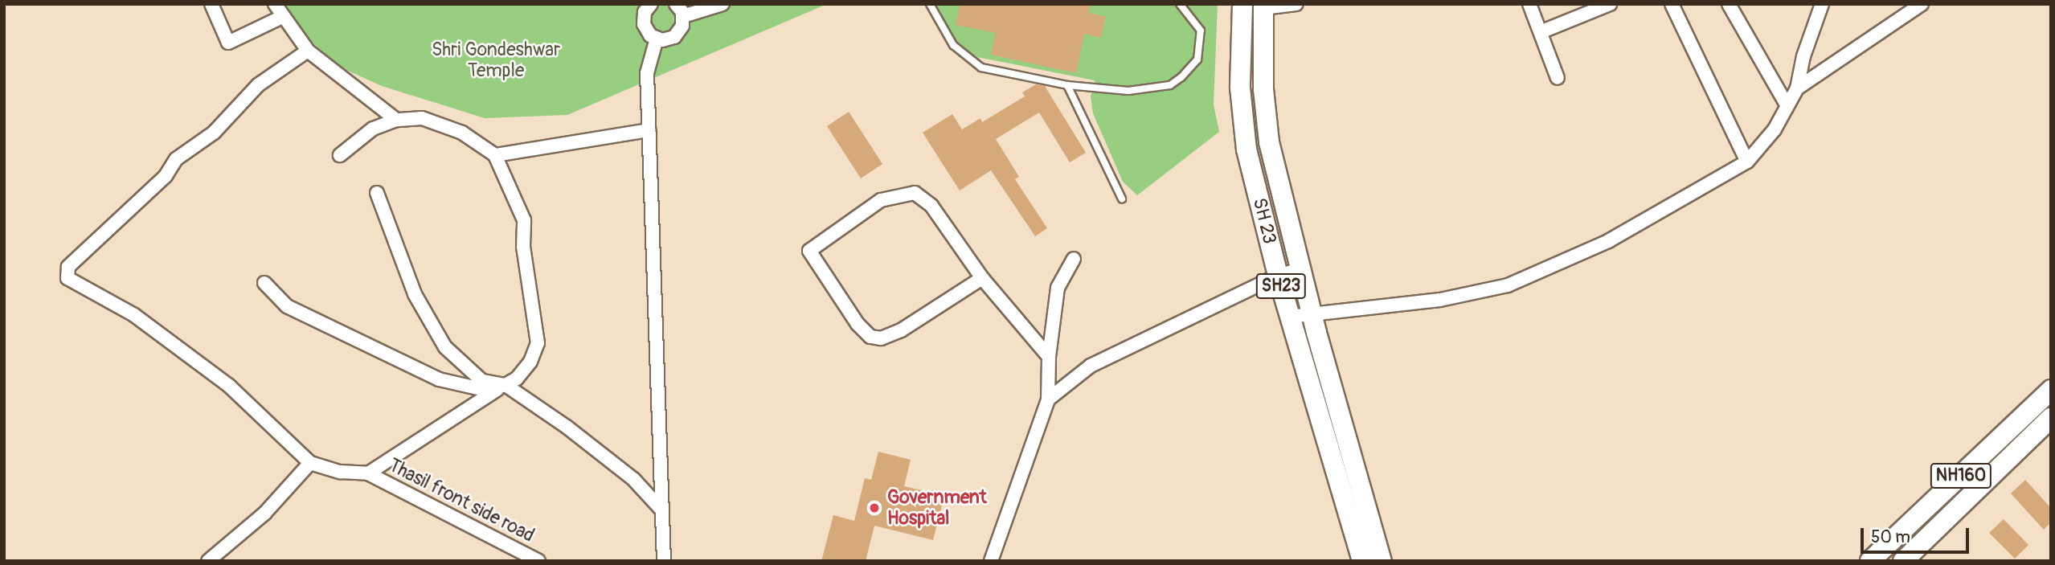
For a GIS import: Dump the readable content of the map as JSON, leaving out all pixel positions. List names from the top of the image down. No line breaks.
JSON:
{"streets":{"main road":["SH 23","SH23","NH160"],"street":["Thasil front side road"]},"parks":["Shri Gondeshwar Temple"],"places":["Government Hospital"],"scale_bar":"50 m"}
